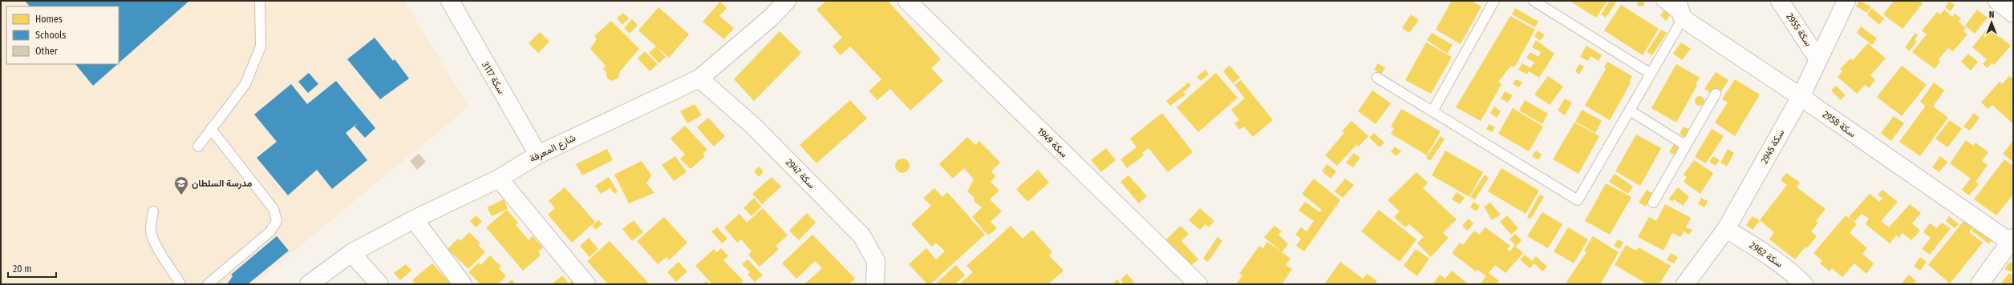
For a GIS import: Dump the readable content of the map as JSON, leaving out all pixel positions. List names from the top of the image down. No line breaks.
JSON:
{"streets":{"street":["سكة 2955","سكة 3117","سكة 2958","سكة 1949","سكة 2945","شارع المعرفة","سكة 2947","سكة 2962"]},"crossings":[["سكة 2955","سكة 2945"],["سكة 3117","شارع المعرفة"],["سكة 2958","سكة 2945"],["سكة 2945","سكة 2962"],["شارع المعرفة","سكة 2947"]],"places":{"school or university":["مدرسة السلطان"]},"legend":["Homes","Schools","Other"],"scale_bar":"20 m","north":"top"}
